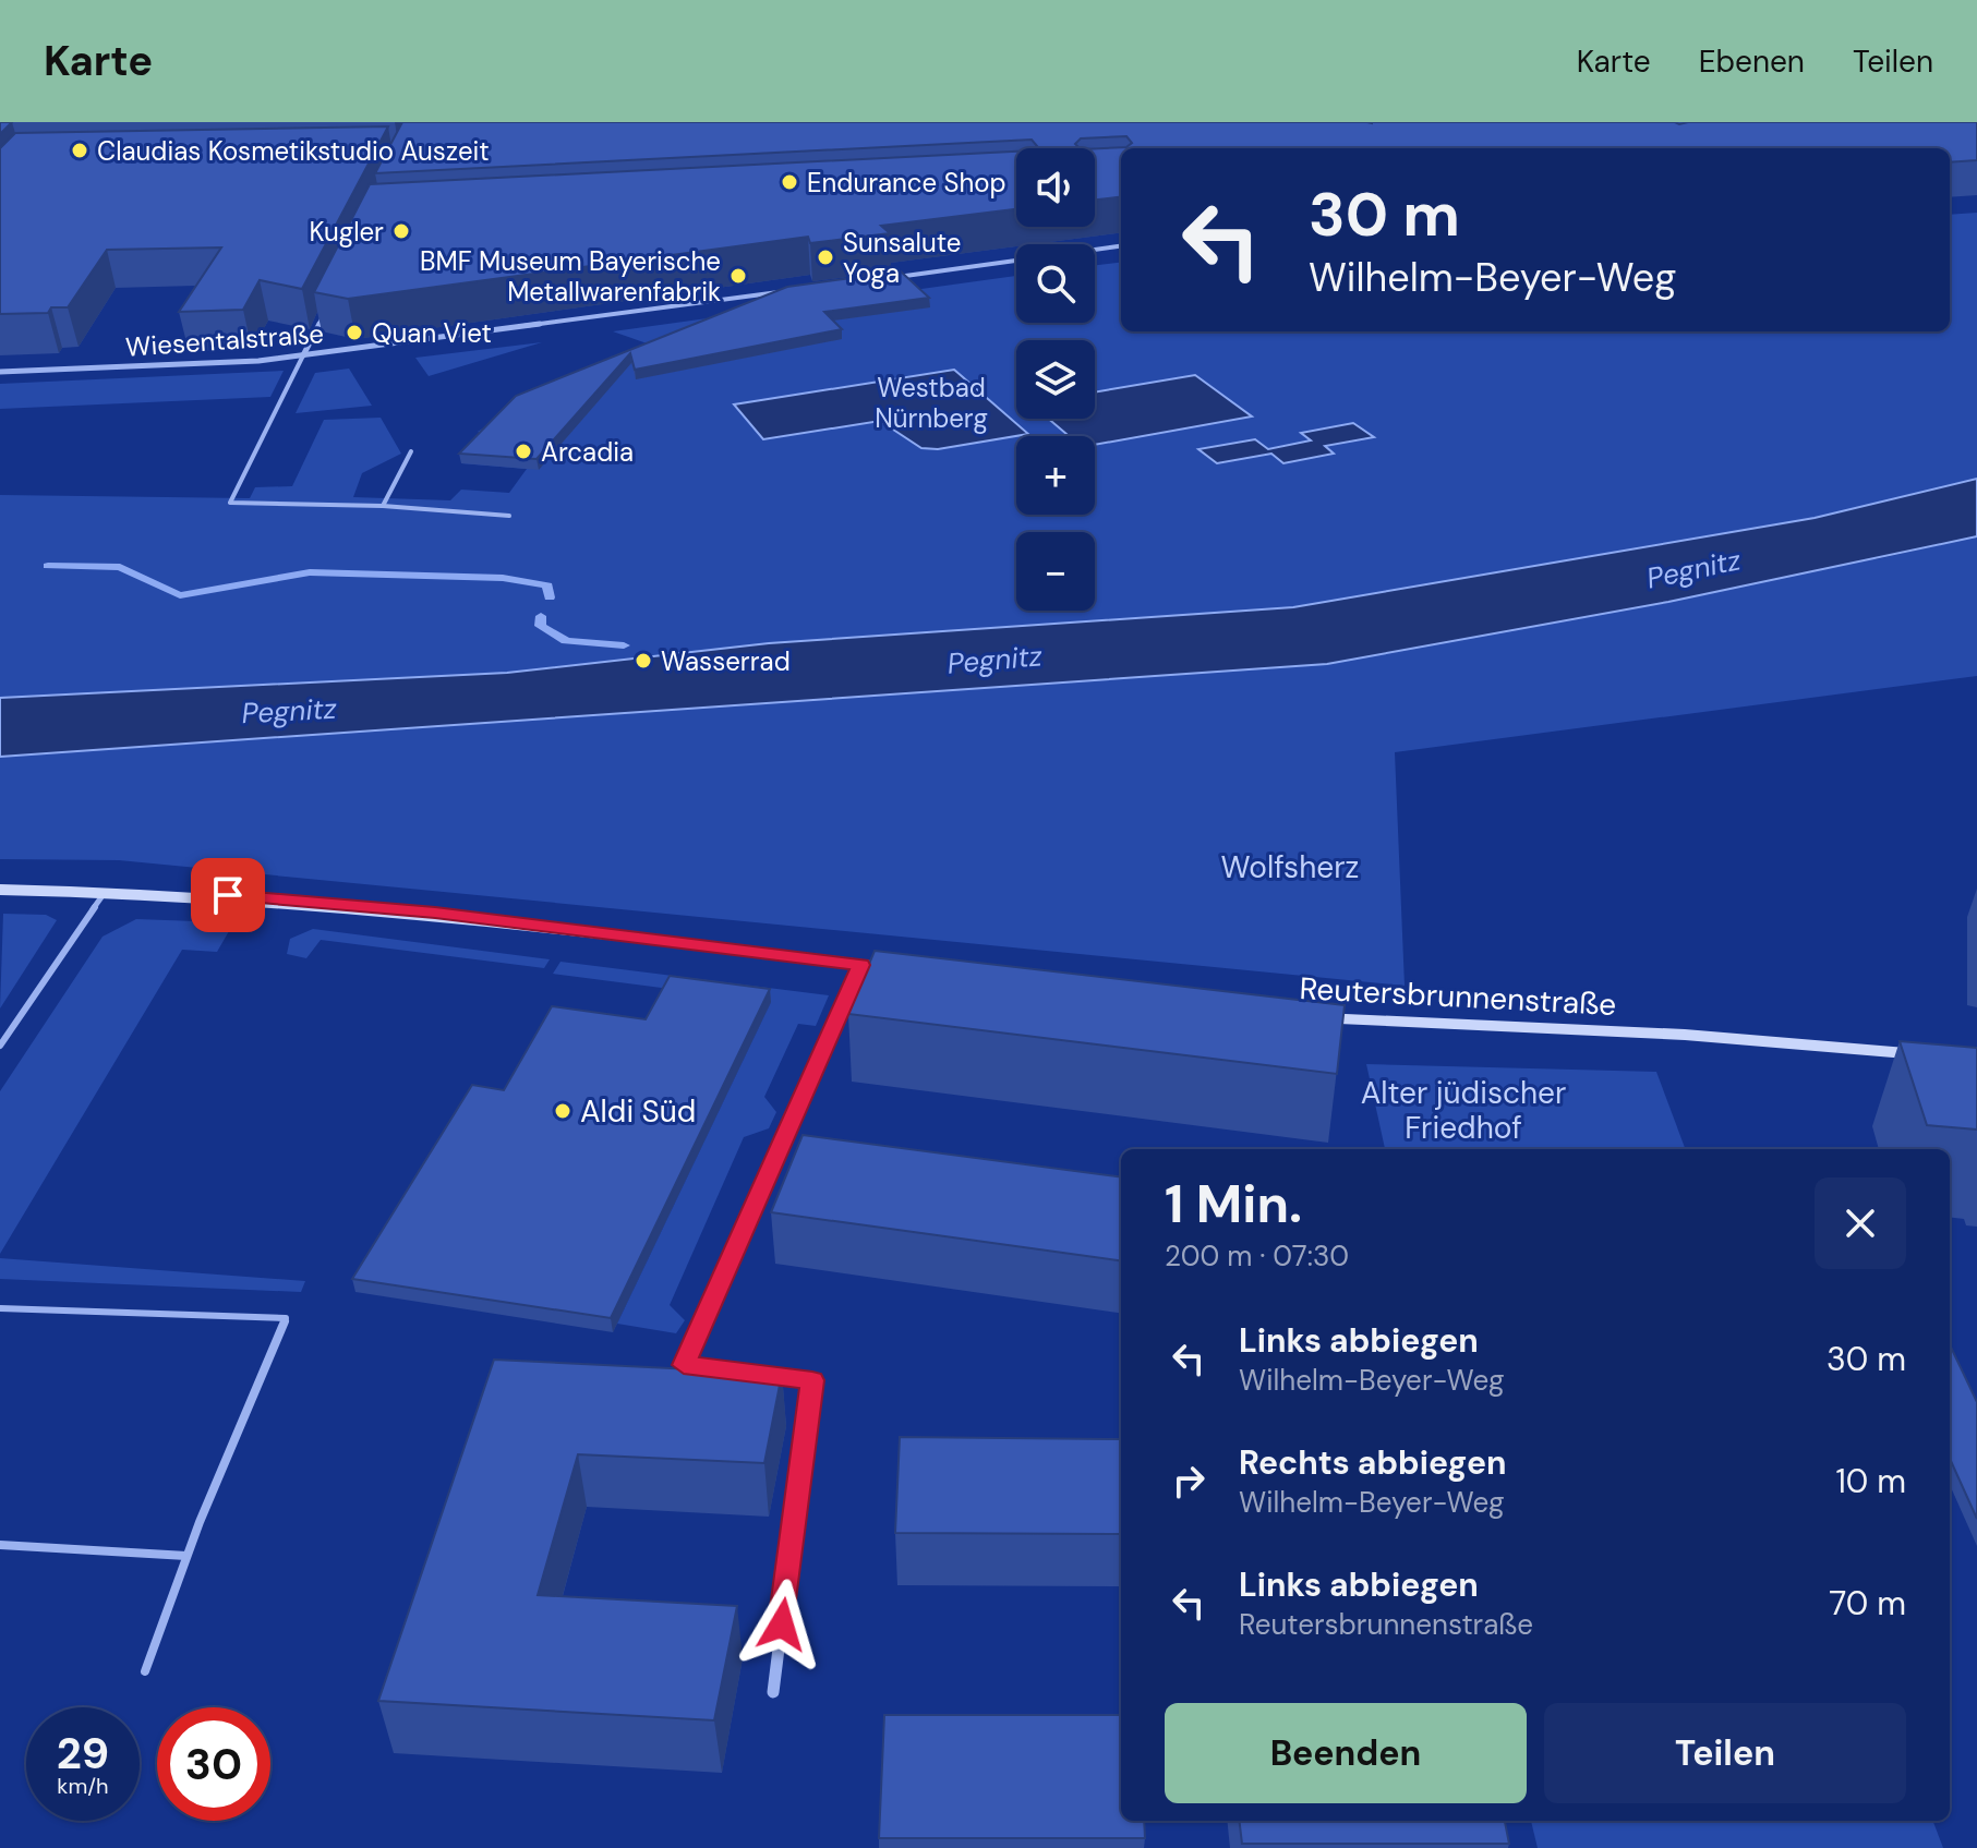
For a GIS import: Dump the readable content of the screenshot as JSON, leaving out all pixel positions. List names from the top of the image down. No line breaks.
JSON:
{"streets":{"street":["Wiesentalstraße","Reutersbrunnenstraße"]},"water":["Pegnitz"],"parks":["Westbad Nürnberg","Wolfsherz","Alter jüdischer Friedhof"],"places":["Claudias Kosmetikstudio Auszeit","Endurance Shop","Kugler","Sunsalute Yoga","BMF Museum Bayerische Metallwarenfabrik","Quan Viet","Arcadia","Wasserrad","Aldi Süd"],"page":{"header":"Karte","nav":["Karte","Ebenen","Teilen"],"map_buttons":["+","−"],"turn":["30 m","Wilhelm-Beyer-Weg"],"heading":["1 Min.","200 m · 07:30"],"list":[{"name":"Links abbiegen","note":"Wilhelm-Beyer-Weg","value":"30 m"},{"name":"Rechts abbiegen","note":"Wilhelm-Beyer-Weg","value":"10 m"},{"name":"Links abbiegen","note":"Reutersbrunnenstraße","value":"70 m"}],"buttons":["Beenden","Teilen"],"speed":"29 km/h","limit":"30"}}
